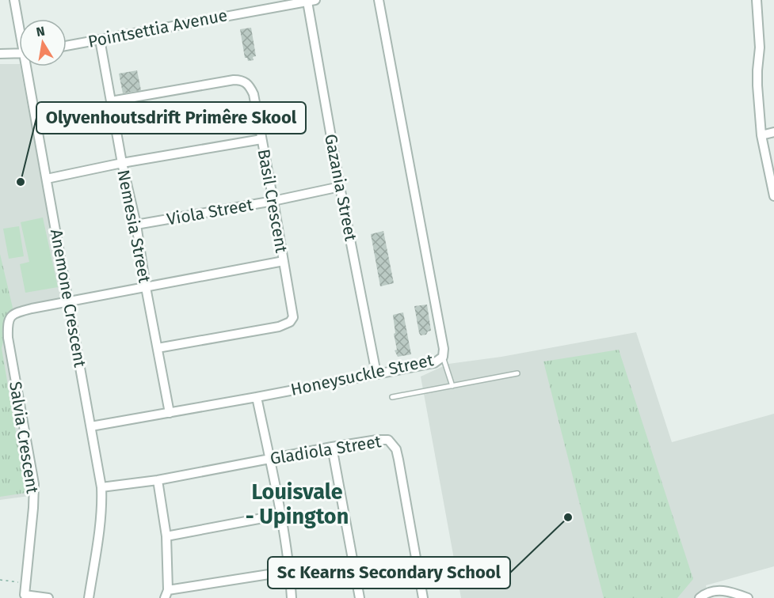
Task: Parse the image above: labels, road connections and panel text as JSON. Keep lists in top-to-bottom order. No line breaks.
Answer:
{"streets":{"street":["Pointsettia Avenue","Gazania Street","Basil Crescent","Viola Street","Nemesia Street","Anemone Crescent","Honeysuckle Street","Salvia Crescent","Gladiola Street"]},"crossings":[["Pointsettia Avenue","Gazania Street"],["Pointsettia Avenue","Nemesia Street"],["Gazania Street","Viola Street"],["Gazania Street","Honeysuckle Street"],["Basil Crescent","Viola Street"],["Basil Crescent","Nemesia Street"],["Viola Street","Nemesia Street"],["Nemesia Street","Honeysuckle Street"],["Anemone Crescent","Honeysuckle Street"],["Anemone Crescent","Salvia Crescent"],["Anemone Crescent","Gladiola Street"]],"districts":["Louisvale - Upington"],"places":["Olyvenhoutsdrift Primêre Skool","Sc Kearns Secondary School"],"north":"top"}
